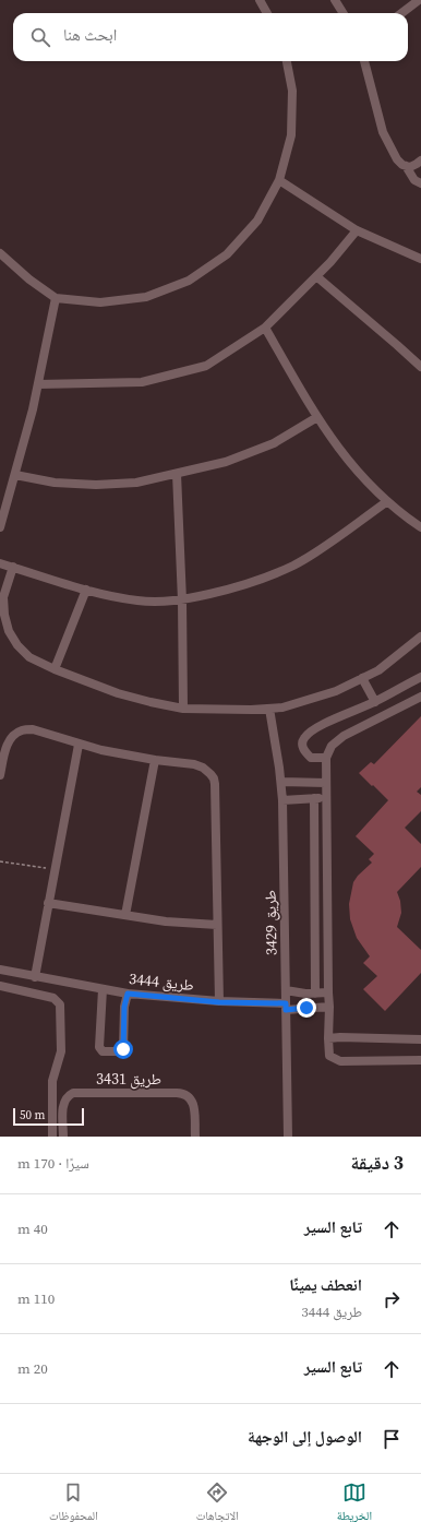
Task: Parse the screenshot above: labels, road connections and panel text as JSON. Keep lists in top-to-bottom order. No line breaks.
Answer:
{"streets":{"street":["طريق 3429","طريق 3444","طريق 3431"]},"crossings":[["طريق 3429","طريق 3444"]],"scale_bar":"50 m","page":{"search":"ابحث هنا","scale":"50 m","heading":["3 دقيقة","سيرًا · 170 m"],"list":[["تابع السير","40 m"],["انعطف يمينًا","طريق 3444","110 m"],["تابع السير","20 m"],"الوصول إلى الوجهة"],"nav":["الخريطة","الاتجاهات","المحفوظات"]}}
